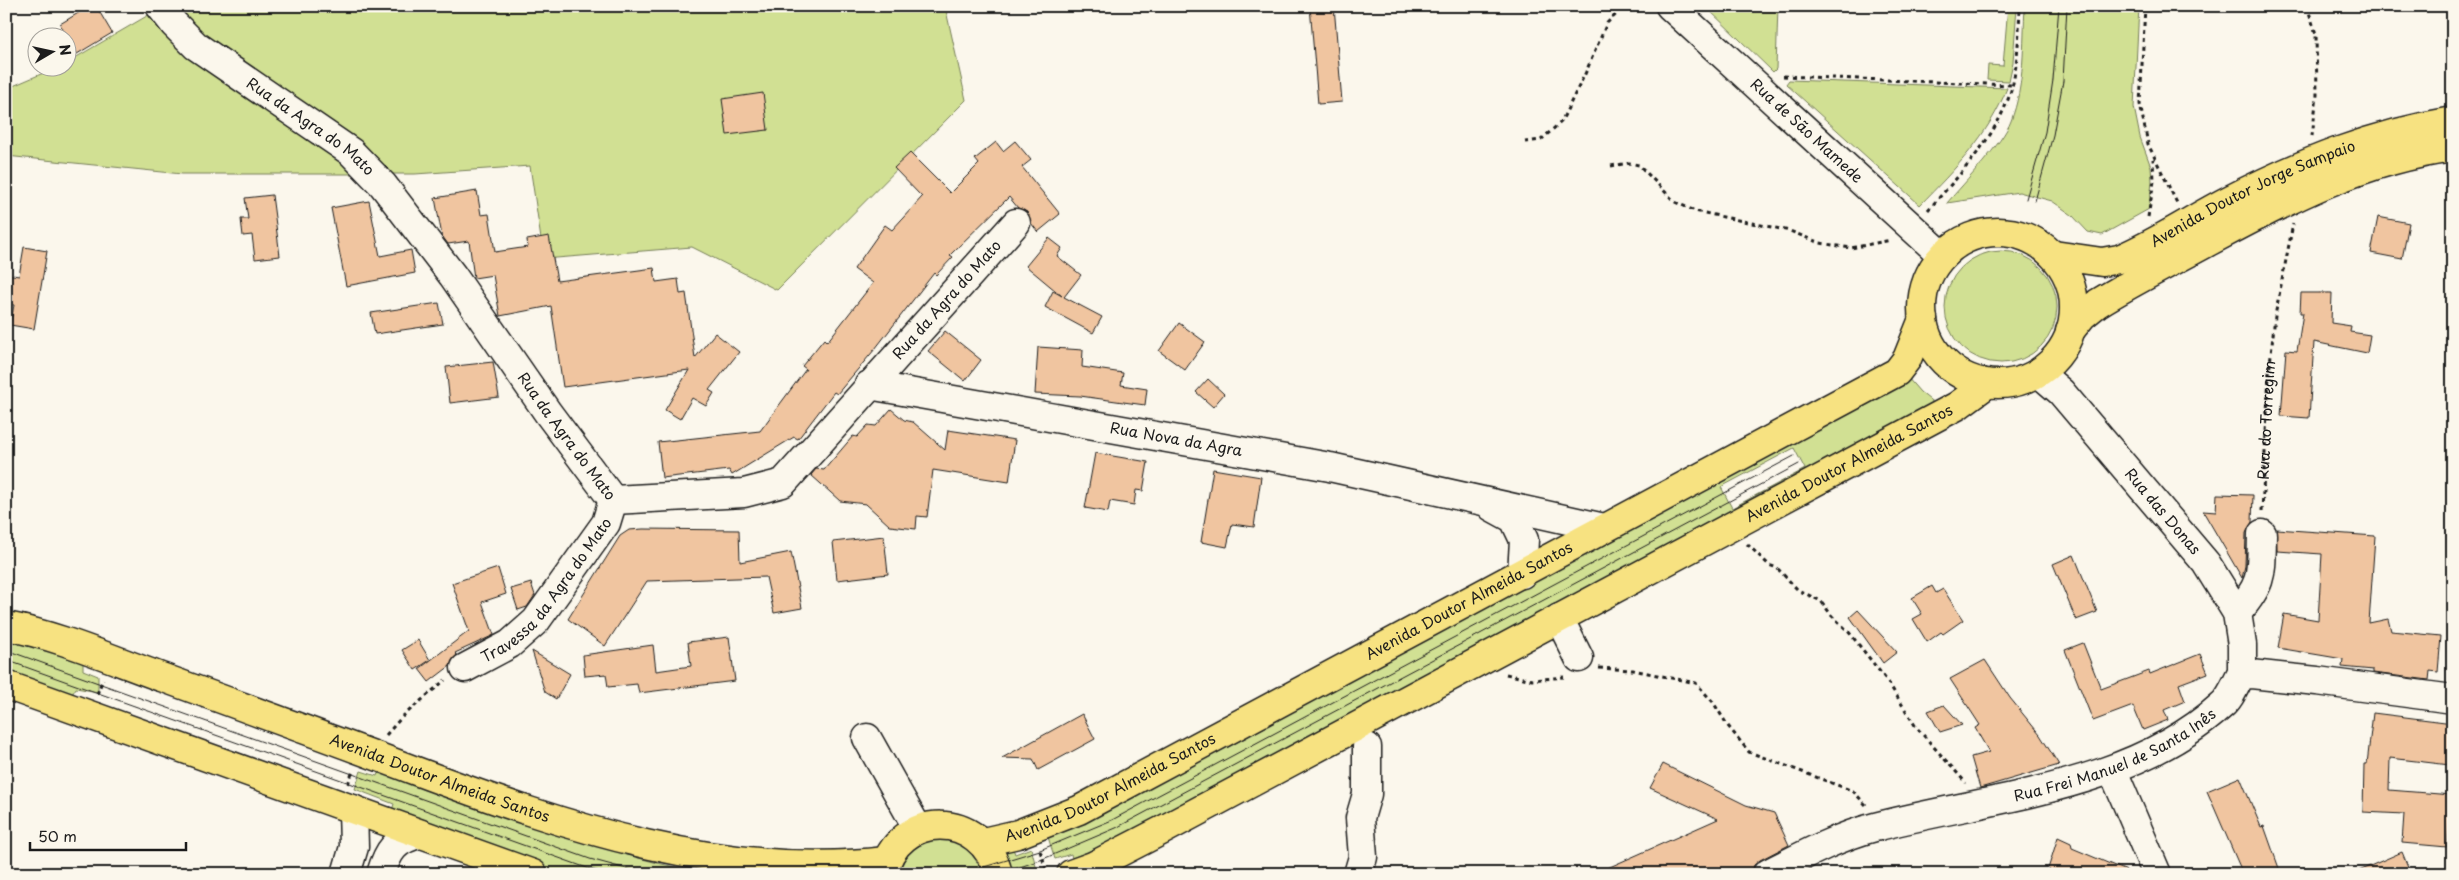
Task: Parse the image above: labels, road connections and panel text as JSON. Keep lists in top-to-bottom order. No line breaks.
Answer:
{"streets":{"main road":["Avenida Doutor Jorge Sampaio","Avenida Doutor Almeida Santos"],"street":["Rua da Agra do Mato","Rua de São Mamede","Rua Nova da Agra","Rua das Donas","Travessa da Agra do Mato","Rua Frei Manuel de Santa Inês"],"path":["Rua do Torregim"]},"crossings":[["Rua da Agra do Mato","Rua Nova da Agra"],["Rua da Agra do Mato","Travessa da Agra do Mato"],["Rua de São Mamede","Avenida Doutor Jorge Sampaio"],["Rua de São Mamede","Avenida Doutor Almeida Santos"],["Rua de São Mamede","Rua das Donas"],["Avenida Doutor Jorge Sampaio","Avenida Doutor Almeida Santos"],["Avenida Doutor Jorge Sampaio","Rua das Donas"],["Rua Nova da Agra","Avenida Doutor Almeida Santos"],["Avenida Doutor Almeida Santos","Rua das Donas"],["Rua das Donas","Rua Frei Manuel de Santa Inês"]],"scale_bar":"50 m","north":"right"}
